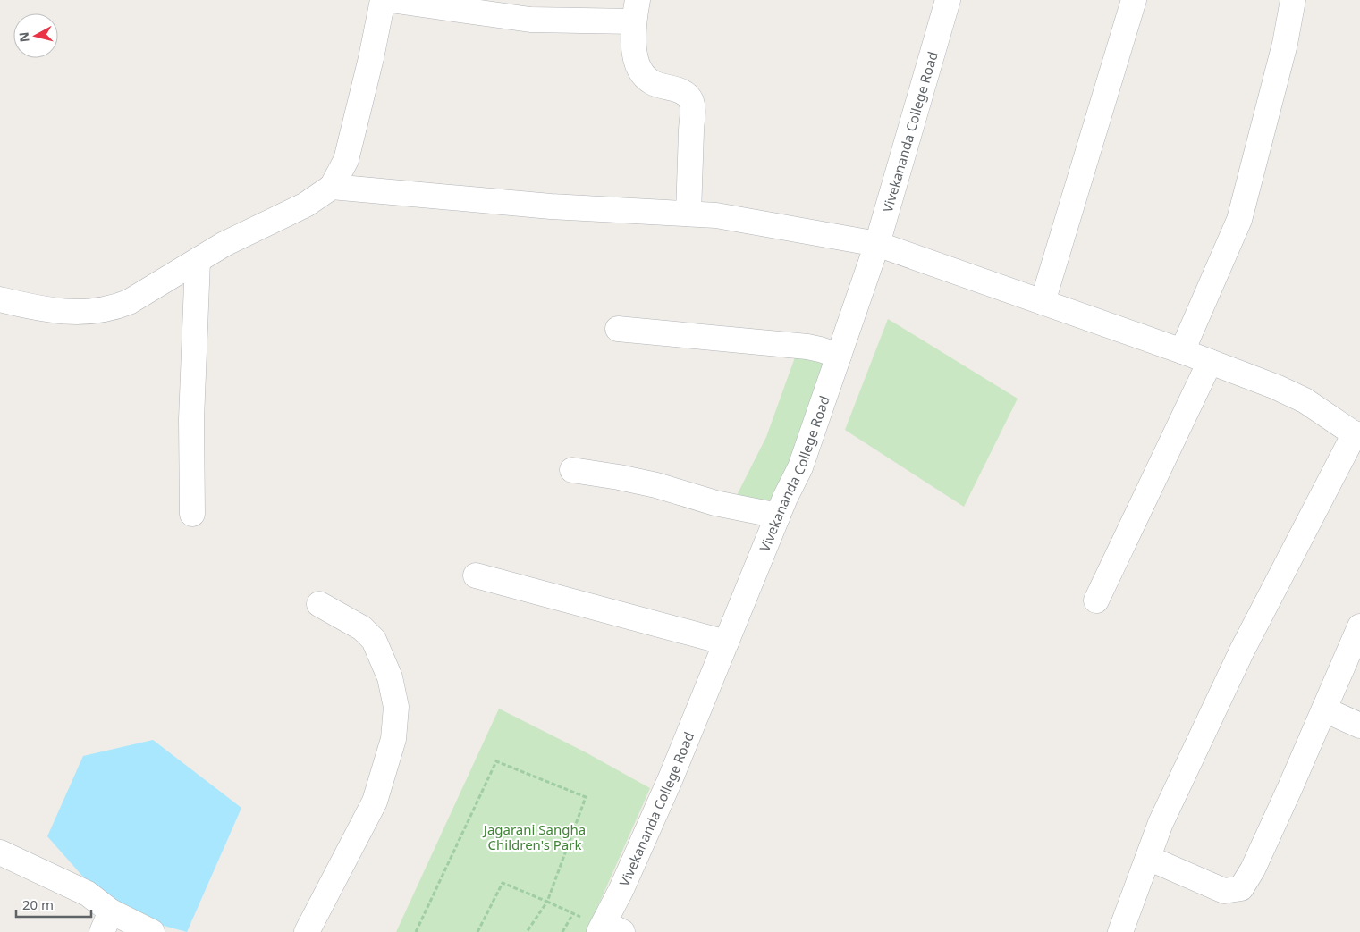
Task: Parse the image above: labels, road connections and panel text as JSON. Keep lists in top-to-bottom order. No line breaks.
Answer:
{"streets":{"street":["Vivekananda College Road"]},"parks":["Jagarani Sangha Children's Park"],"scale_bar":"20 m","north":"left"}
